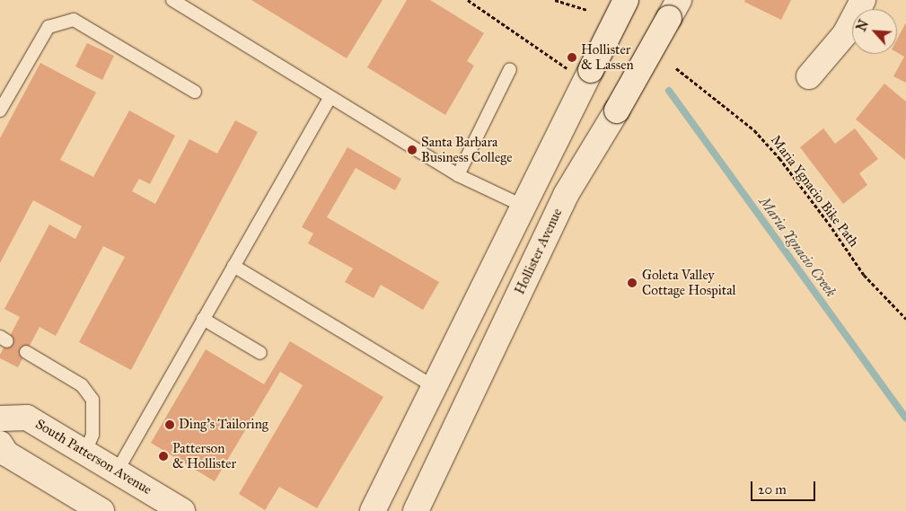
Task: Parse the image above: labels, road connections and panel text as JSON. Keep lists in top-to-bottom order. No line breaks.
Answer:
{"streets":{"main road":["Hollister Avenue","South Patterson Avenue"],"path":["Maria Ygnacio Bike Path"]},"water":["Maria Ygnacio Creek"],"places":["Hollister & Lassen","Santa Barbara Business College","Goleta Valley Cottage Hospital","Ding's Tailoring","Patterson & Hollister"],"scale_bar":"20 m","north":"top left"}
